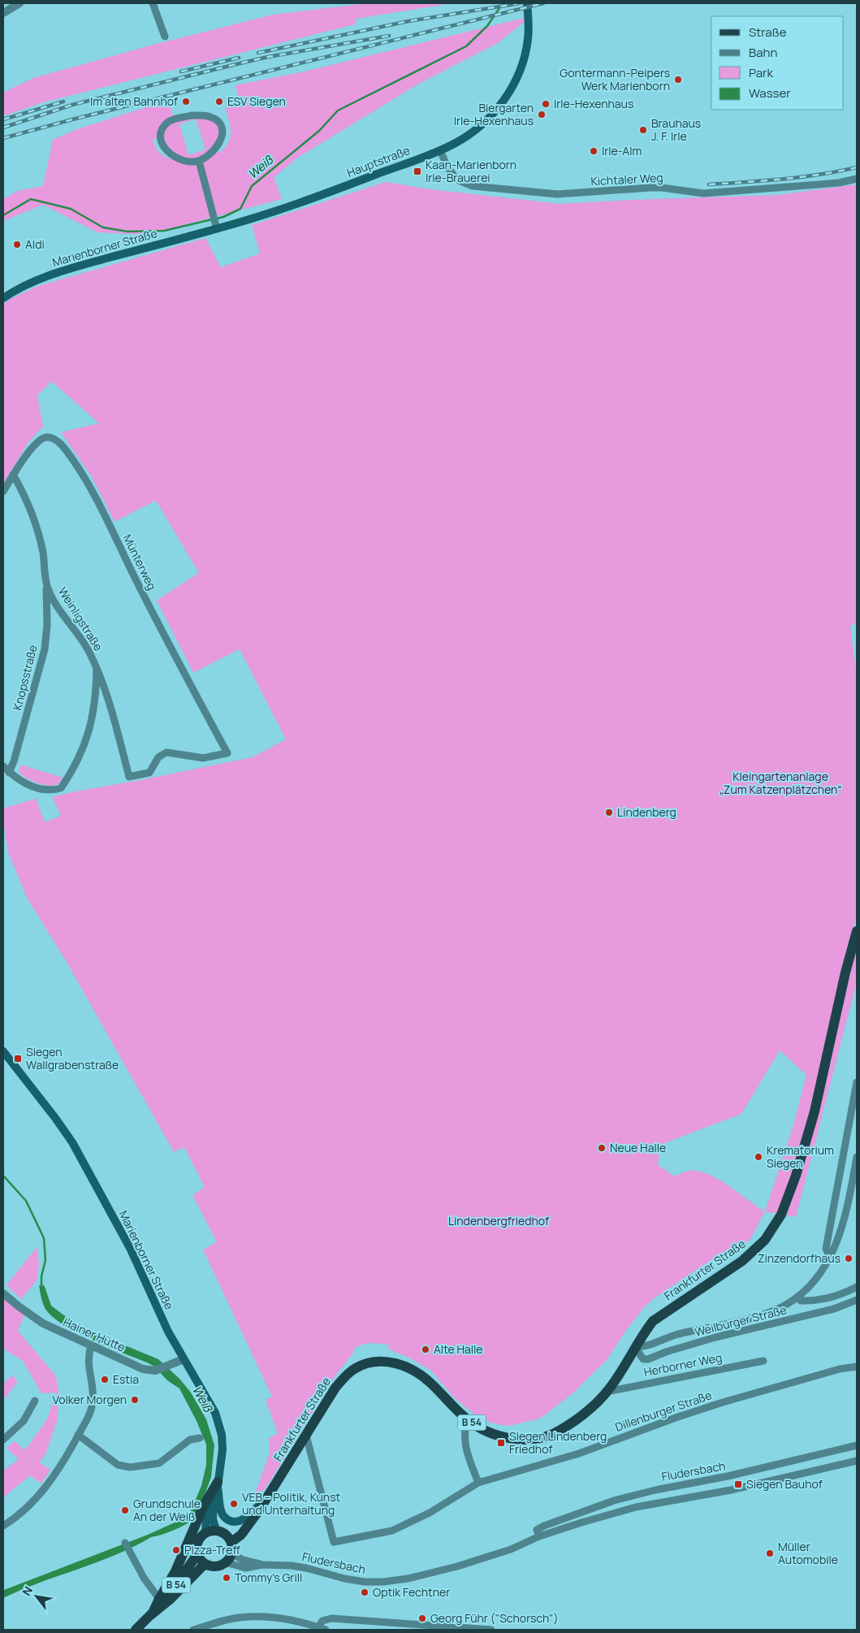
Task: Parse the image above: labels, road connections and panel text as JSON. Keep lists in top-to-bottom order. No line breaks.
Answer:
{"streets":{"main road":["Hauptstraße","Marienborner Straße","Frankfurter Straße","B 54"],"street":["Kichtaler Weg","Münterweg","Weinligstraße","Knopsstraße","Weilburger Straße","Hainer Hütte","Herborner Weg","Dillenburger Straße","Fludersbach"]},"crossings":[["Hauptstraße","Kichtaler Weg"],["Hauptstraße","Marienborner Straße"],["Marienborner Straße","Frankfurter Straße"],["Marienborner Straße","Hainer Hütte"],["Marienborner Straße","B 54"],["Marienborner Straße","Fludersbach"],["Münterweg","Weinligstraße"],["Weinligstraße","Knopsstraße"],["Frankfurter Straße","Weilburger Straße"],["Frankfurter Straße","Herborner Weg"],["Frankfurter Straße","Dillenburger Straße"],["Frankfurter Straße","B 54"],["Frankfurter Straße","Fludersbach"],["B 54","Fludersbach"]],"water":["Weiß"],"parks":["Kleingartenanlage „Zum Katzenplätzchen“","Lindenbergfriedhof"],"places":{"other":["Gontermann-Peipers Werk Marienborn","Im alten Bahnhof","ESV Siegen","Irle-Hexenhaus","Biergarten Irle-Hexenhaus","Brauhaus J. F. Irle","Irle-Alm","Aldi","Lindenberg","Neue Halle","Krematorium Siegen","Zinzendorfhaus","Alte Halle","Estia","Volker Morgen","VEB – Politik, Kunst und Unterhaltung","Grundschule An der Weiß","Pizza-Treff","Müller Automobile","Tommy's Grill","Optik Fechtner","Georg Führ (\"Schorsch\")"],"transit":["Kaan-Marienborn Irle-Brauerei","Siegen Wallgrabenstraße","Siegen Lindenberg Friedhof","Siegen Bauhof"]},"legend":["Straße","Bahn","Park","Wasser"],"north":"top left"}
